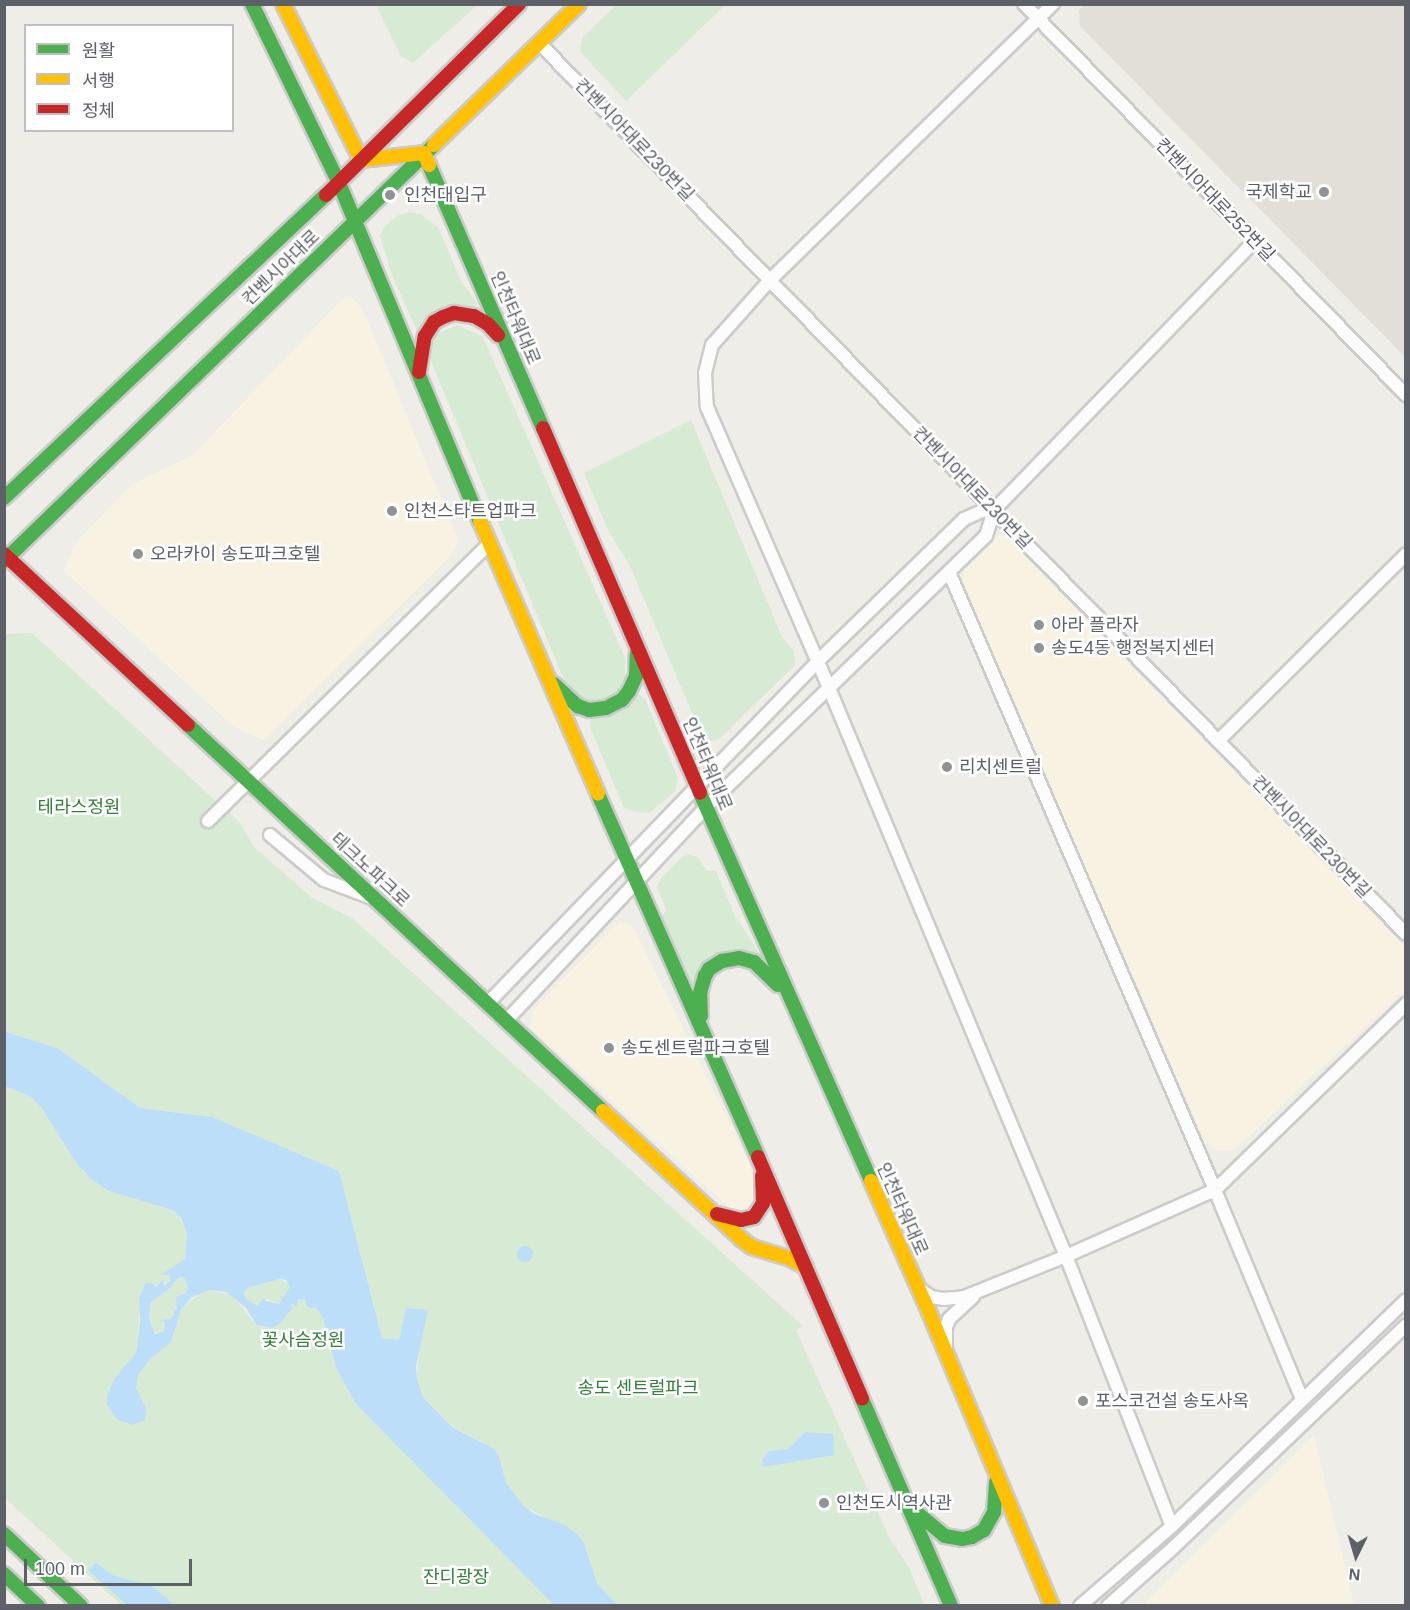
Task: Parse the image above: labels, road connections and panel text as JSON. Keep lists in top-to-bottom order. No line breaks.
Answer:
{"streets":{"main road":["컨벤시아대로","인천타워대로","테크노파크로"],"street":["컨벤시아대로230번길","컨벤시아대로252번길"]},"crossings":[["컨벤시아대로230번길","컨벤시아대로"],["컨벤시아대로","인천타워대로"],["컨벤시아대로","테크노파크로"]],"parks":["테라스정원","꽃사슴정원","송도 센트럴파크","잔디광장"],"places":["국제학교","인천대입구","인천스타트업파크","오라카이 송도파크호텔","아라 플라자","송도4동 행정복지센터","리치센트럴","송도센트럴파크호텔","포스코건설 송도사옥","인천도시역사관"],"legend":["원활","서행","정체"],"scale_bar":"100 m","north":"bottom"}
